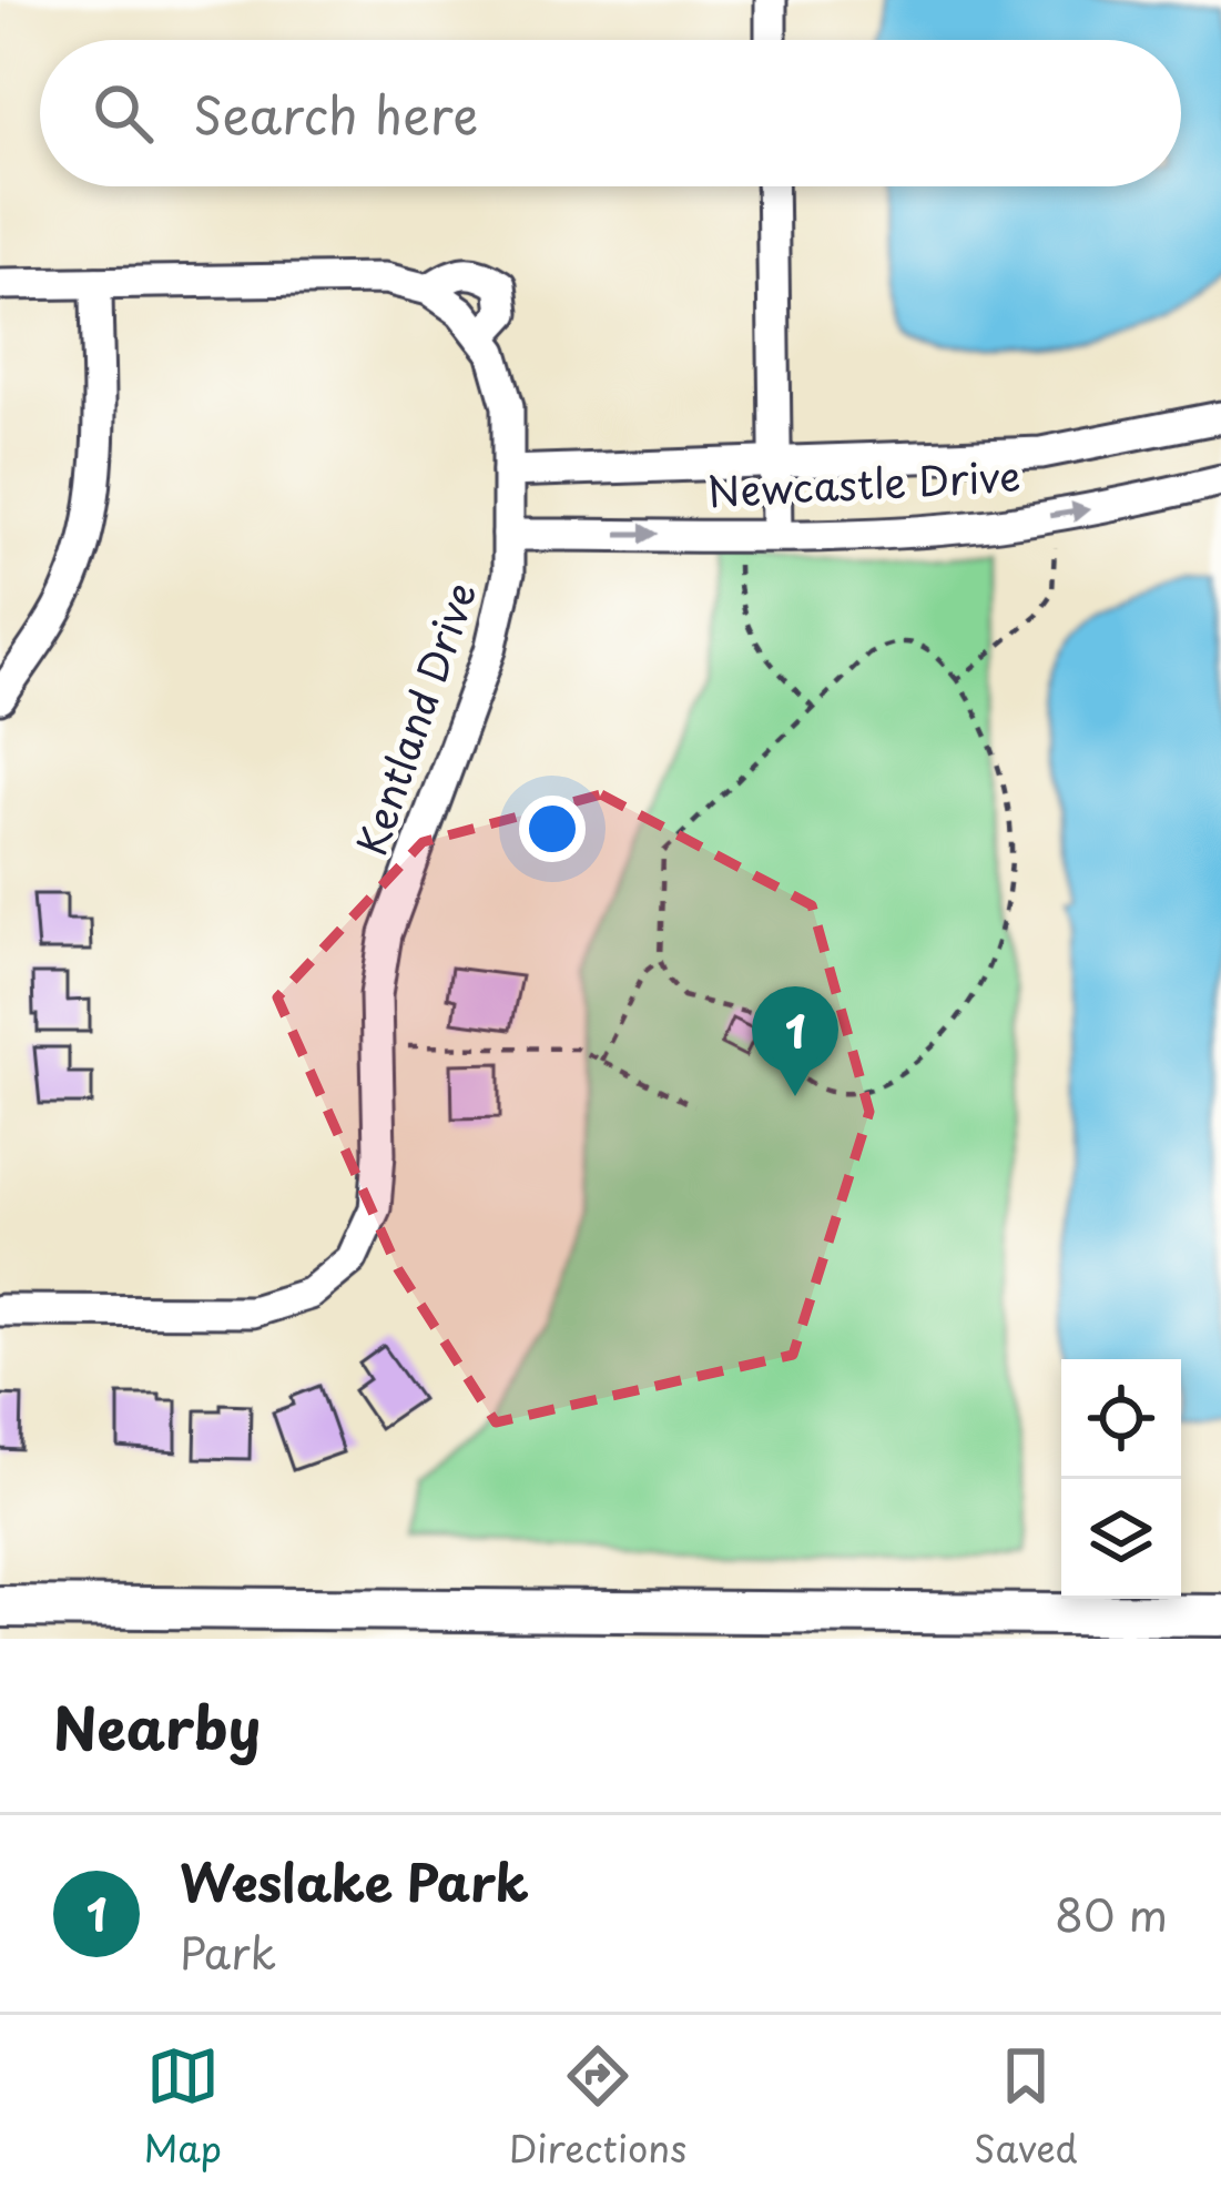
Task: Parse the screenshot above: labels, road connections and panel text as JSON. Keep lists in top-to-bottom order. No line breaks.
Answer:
{"streets":{"street":["Newcastle Drive","Kentland Drive"]},"crossings":[["Newcastle Drive","Kentland Drive"]],"page":{"search":"Search here","pins":"1","heading":"Nearby","list":[{"mark":"1","name":"Weslake Park","note":"Park","value":"80 m"}],"nav":["Map","Directions","Saved"]}}
